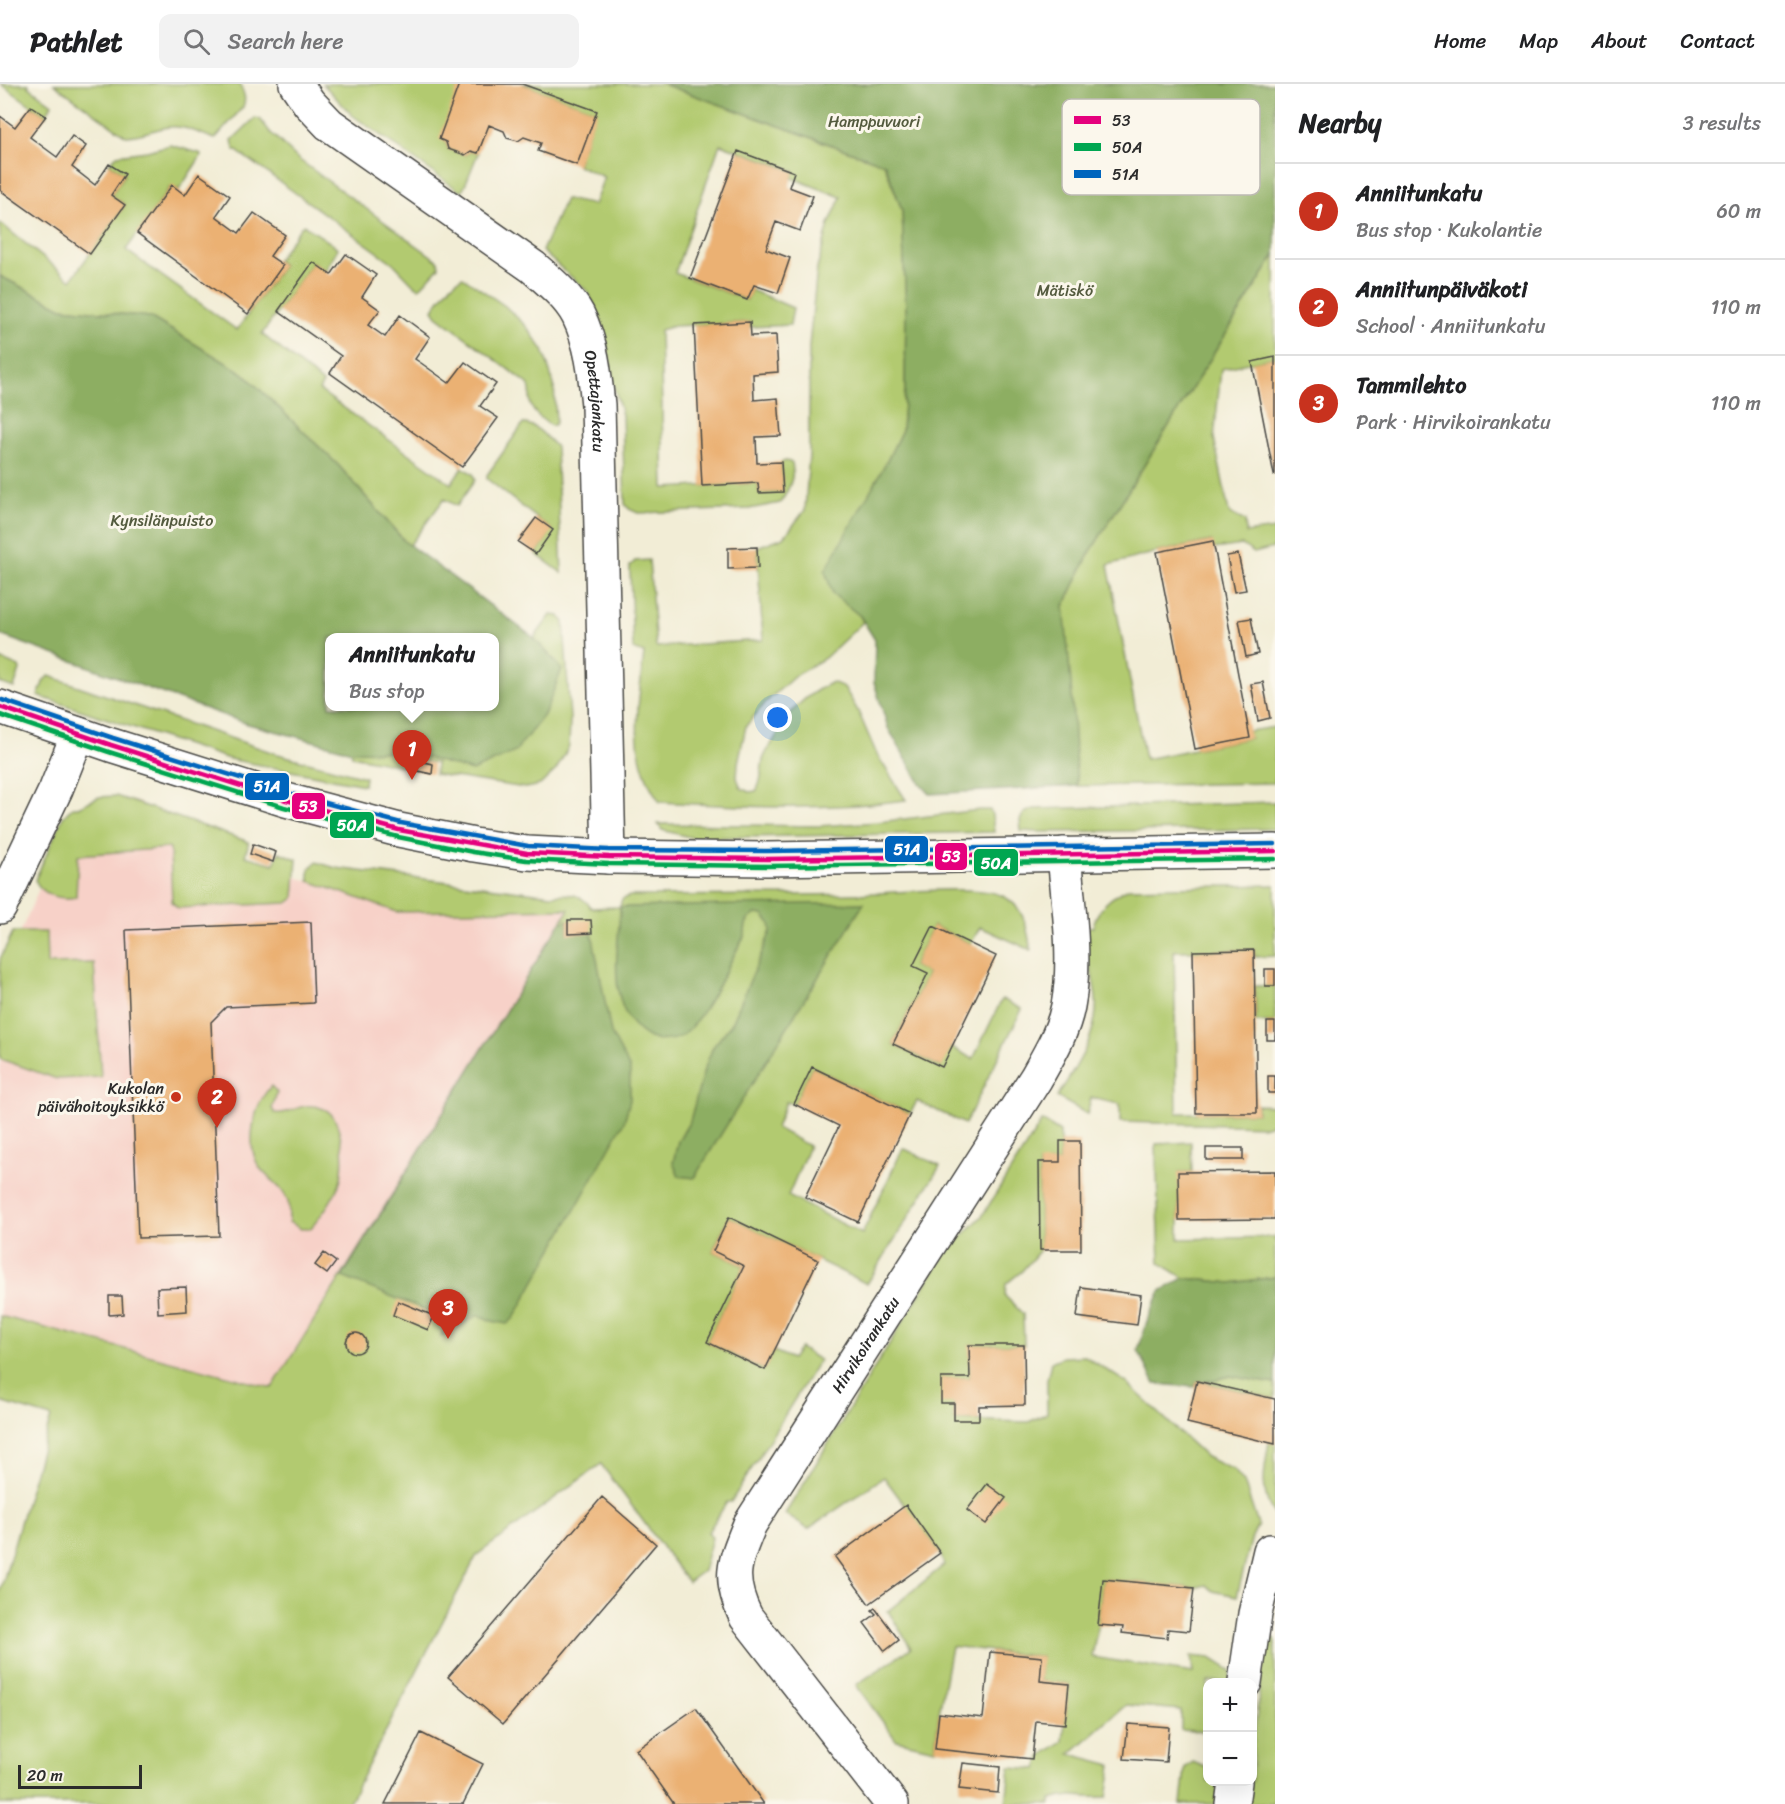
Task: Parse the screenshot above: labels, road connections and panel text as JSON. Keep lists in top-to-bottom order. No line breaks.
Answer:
{"streets":{"street":["Opettajankatu","Hirvikoirankatu"]},"parks":["Hamppuvuori","Mätiskö","Kynsilänpuisto"],"places":["Kukolan päivähoitoyksikkö"],"lines":["transit line 51A","transit line 53","transit line 50A"],"legend":["53","50A","51A"],"scale_bar":"20 m","page":{"header":"Pathlet","search":"Search here","nav":["Home","Map","About","Contact"],"heading":["Nearby","3 results"],"list":[{"mark":"1","name":"Anniitunkatu","note":"Bus stop · Kukolantie","value":"60 m"},{"mark":"2","name":"Anniitunpäiväkoti","note":"School · Anniitunkatu","value":"110 m"},{"mark":"3","name":"Tammilehto","note":"Park · Hirvikoirankatu","value":"110 m"}],"popup":["Anniitunkatu","Bus stop"],"pins":["1","2","3"],"map_buttons":["+","−"],"scale":"20 m"}}
